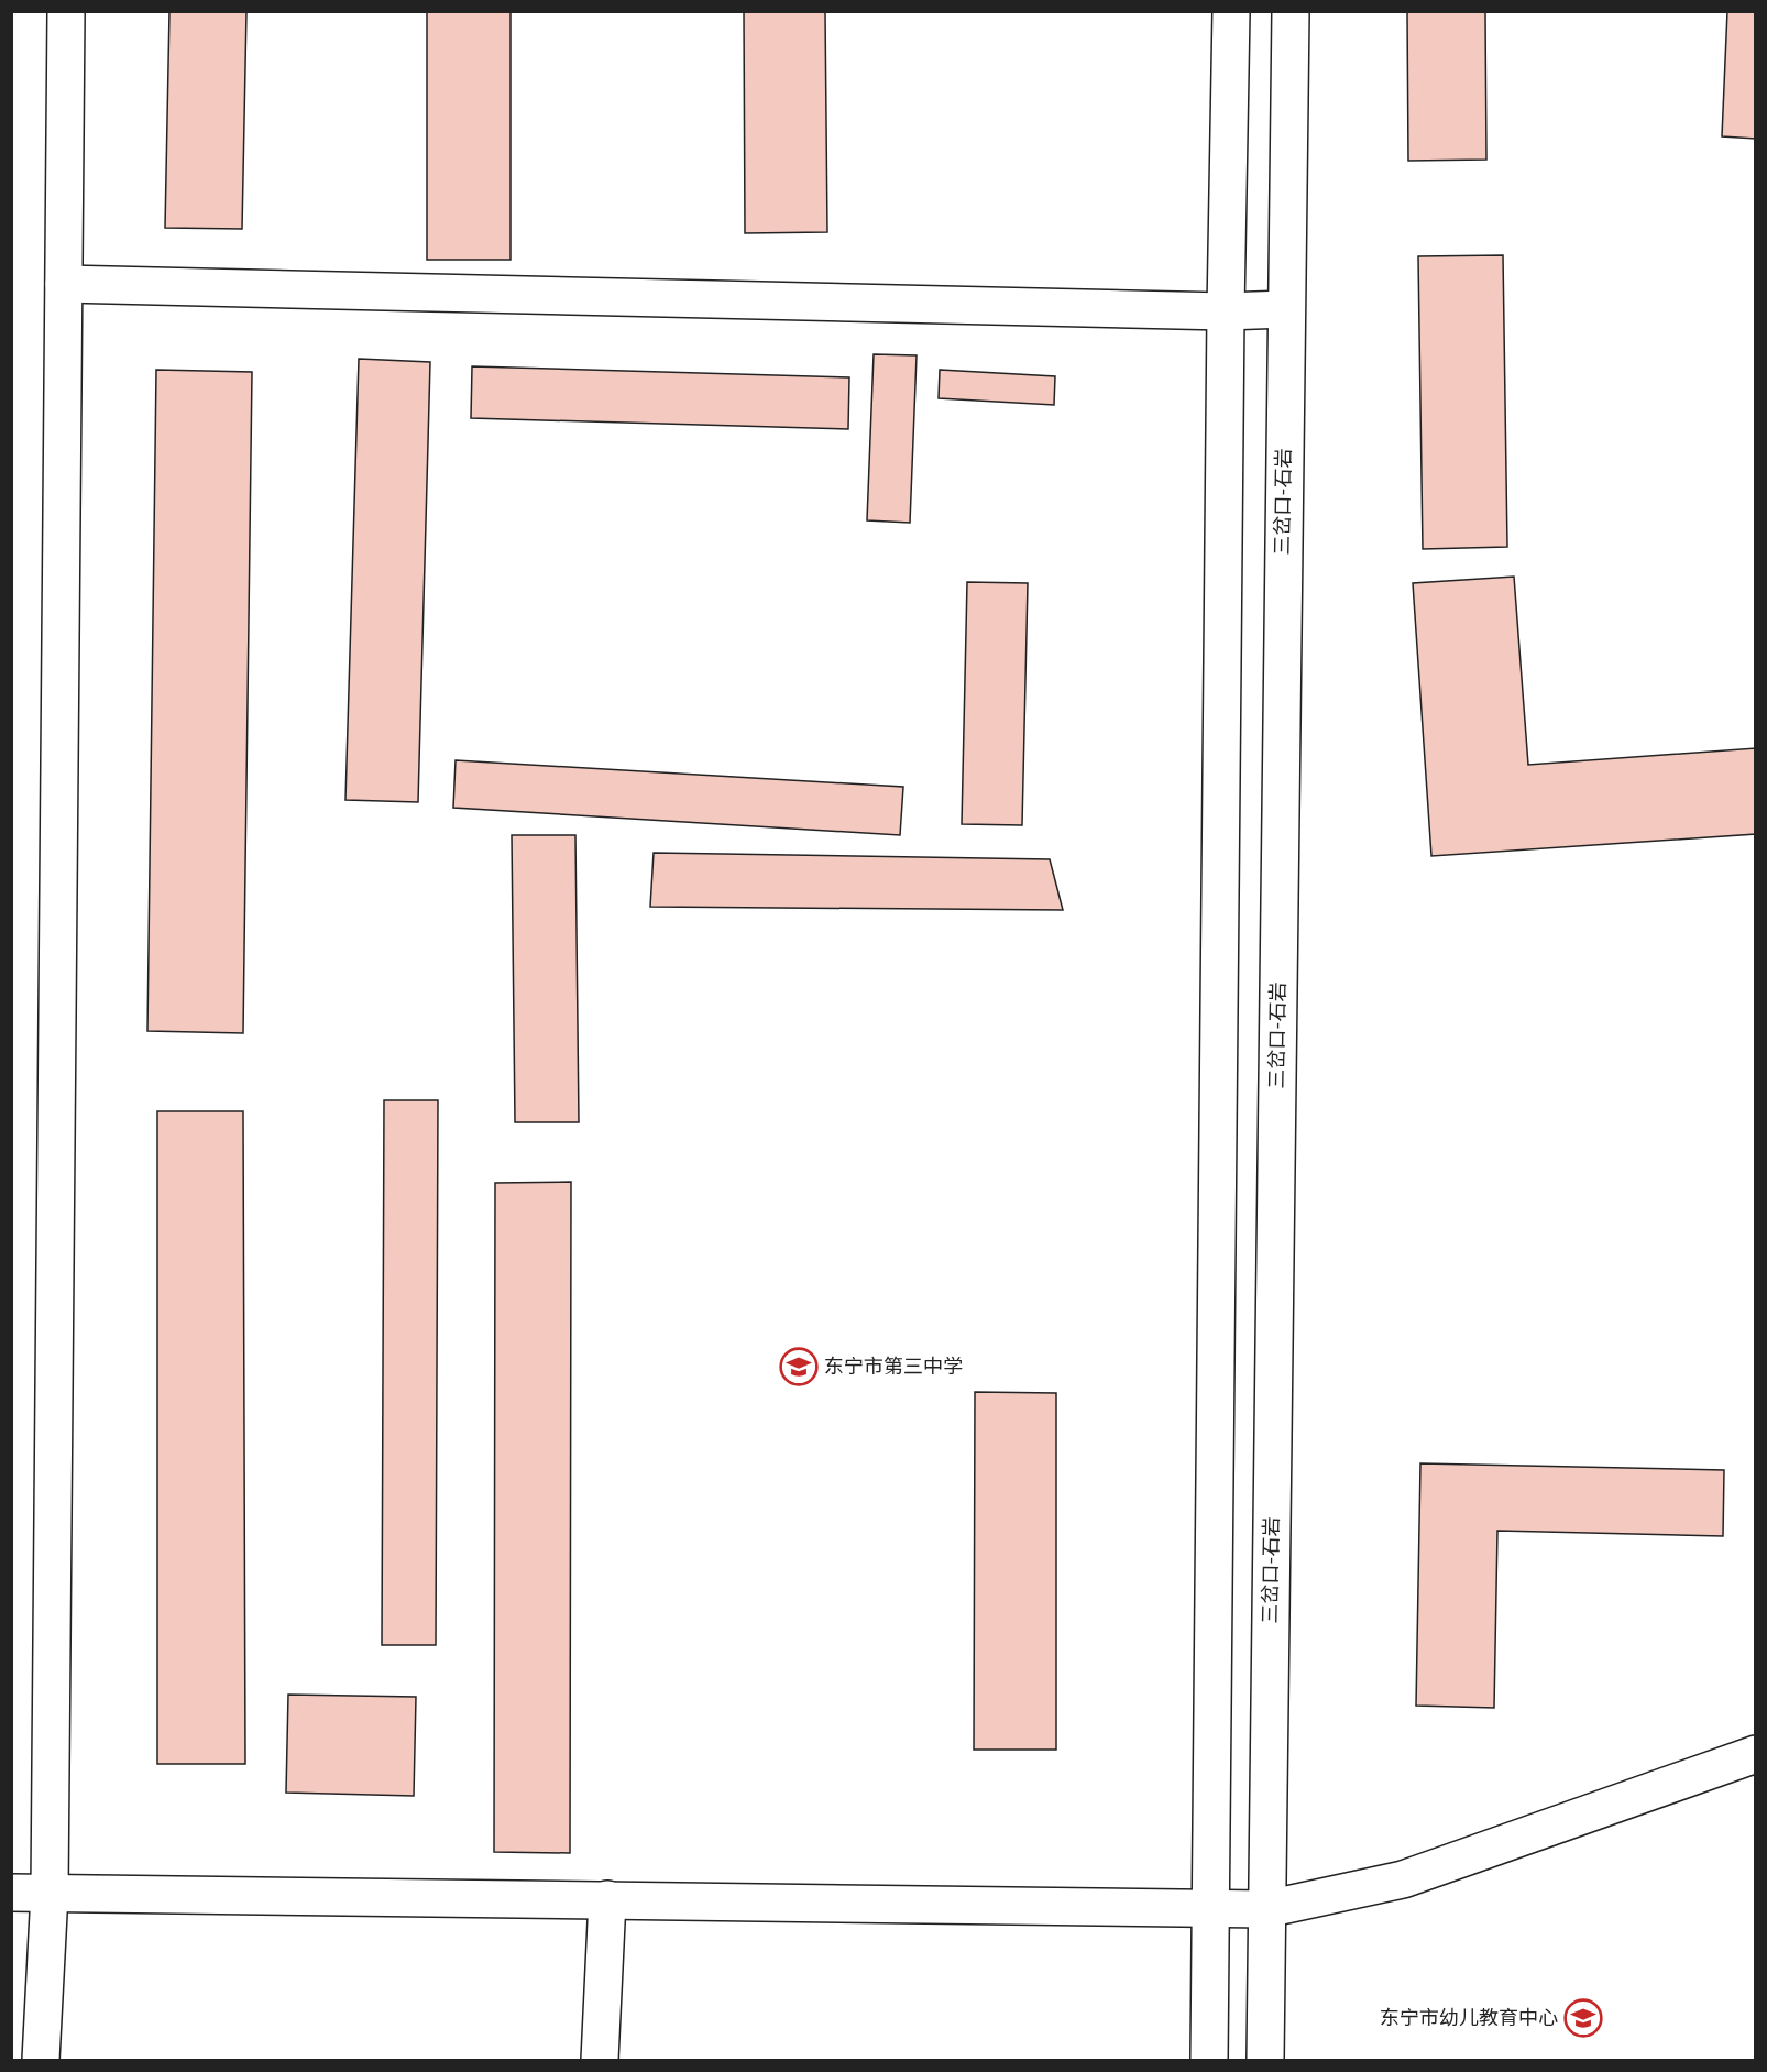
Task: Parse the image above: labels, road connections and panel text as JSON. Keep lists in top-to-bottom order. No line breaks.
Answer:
{"streets":{"main road":["三岔口-石岩"]},"places":{"school or university":["东宁市第三中学","东宁市幼儿教育中心"]}}
